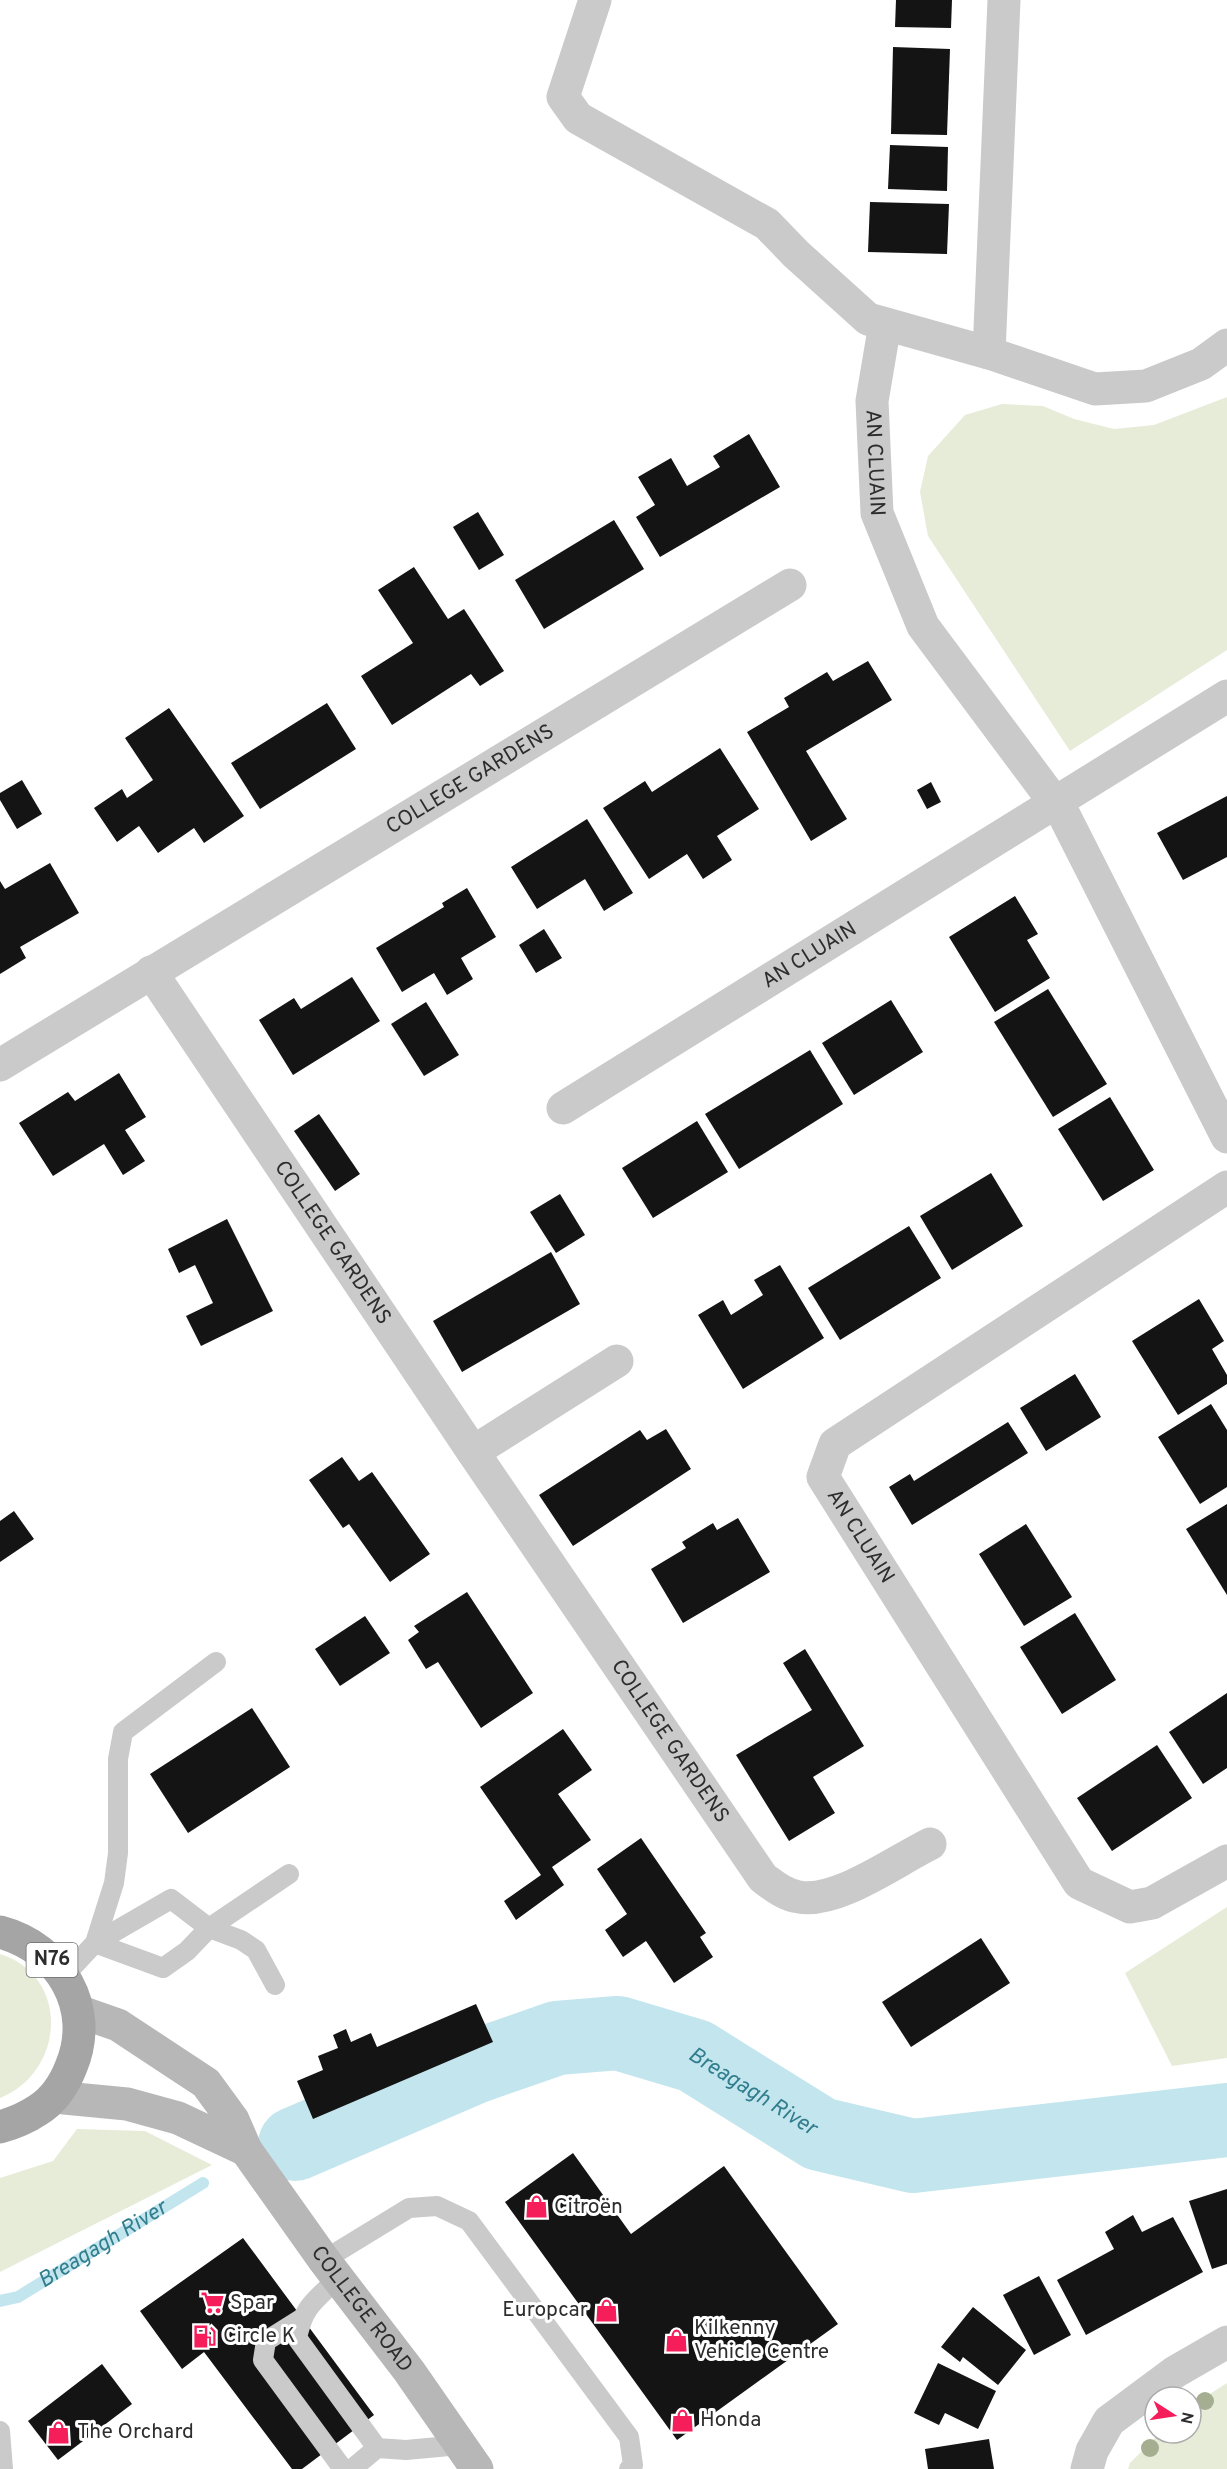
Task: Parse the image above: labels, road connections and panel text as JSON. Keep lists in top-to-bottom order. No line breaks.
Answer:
{"streets":{"main road":["N76","COLLEGE ROAD"],"street":["AN CLUAIN","COLLEGE GARDENS"]},"crossings":[["N76","COLLEGE ROAD"]],"water":["Breagagh River"],"places":{"shop":["Citroën","Europcar","Kilkenny Vehicle Centre","Honda","The Orchard"],"supermarket":["Spar"],"fuel station":["Circle K"]},"north":"right"}
